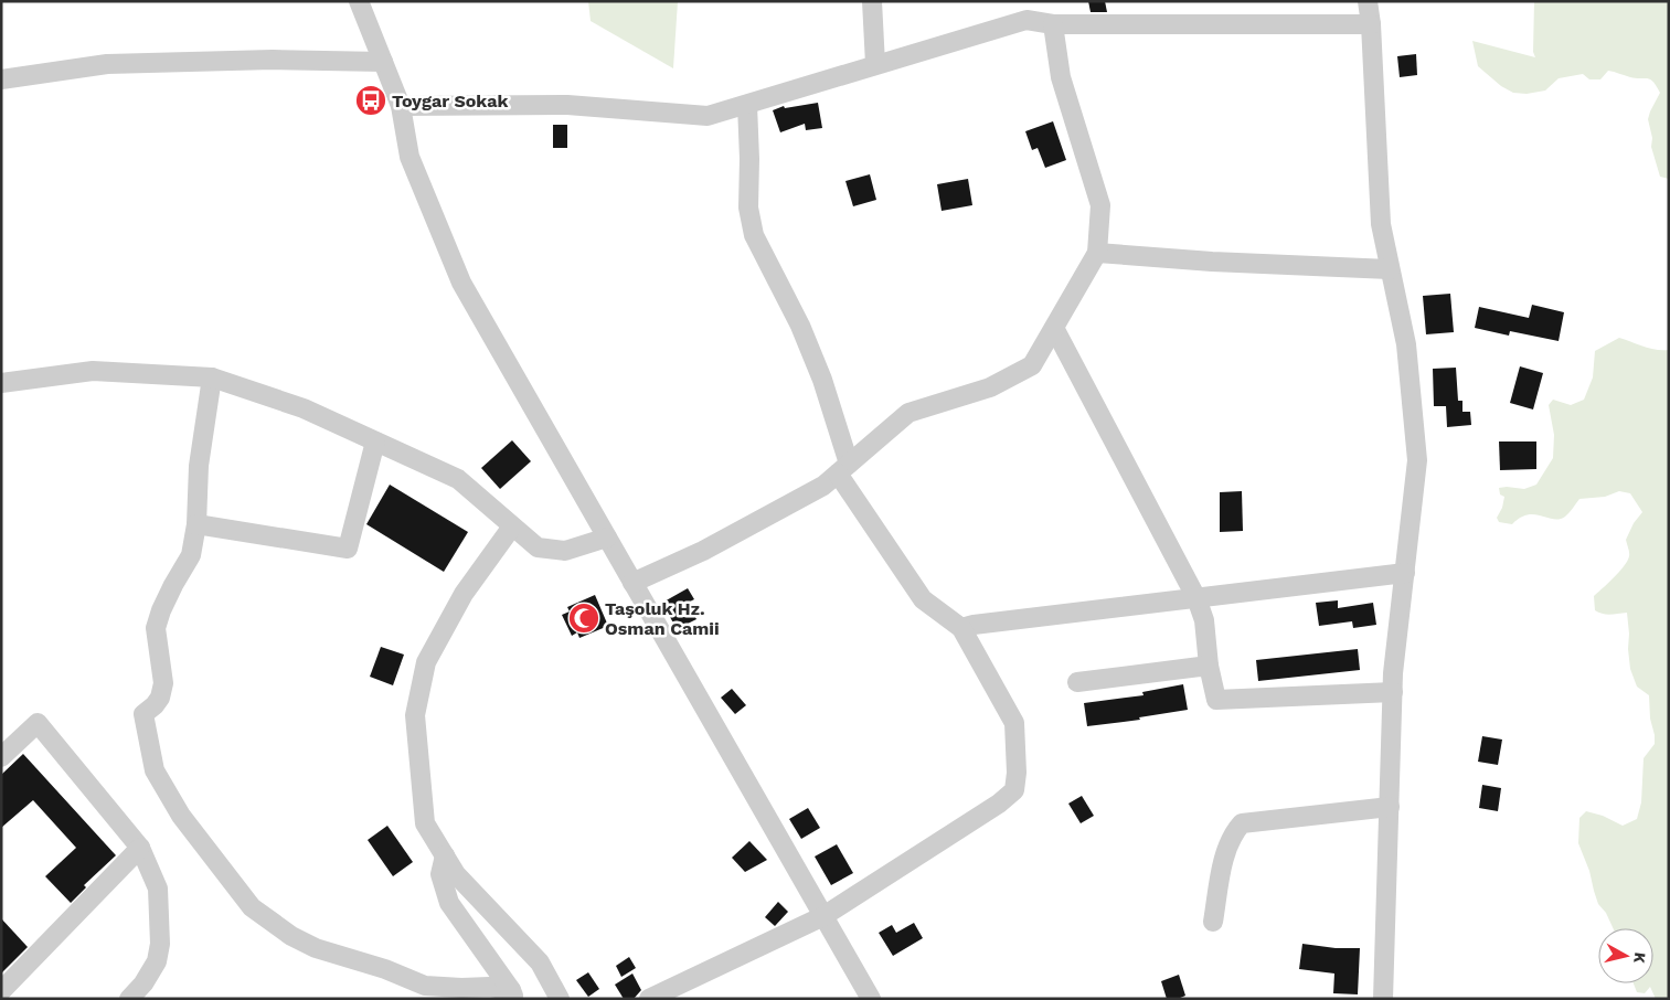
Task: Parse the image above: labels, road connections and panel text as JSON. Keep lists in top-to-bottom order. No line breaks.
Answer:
{"places":{"bus stop":["Toygar Sokak"],"mosque":["Taşoluk Hz. Osman Camii"]},"north":"right"}
